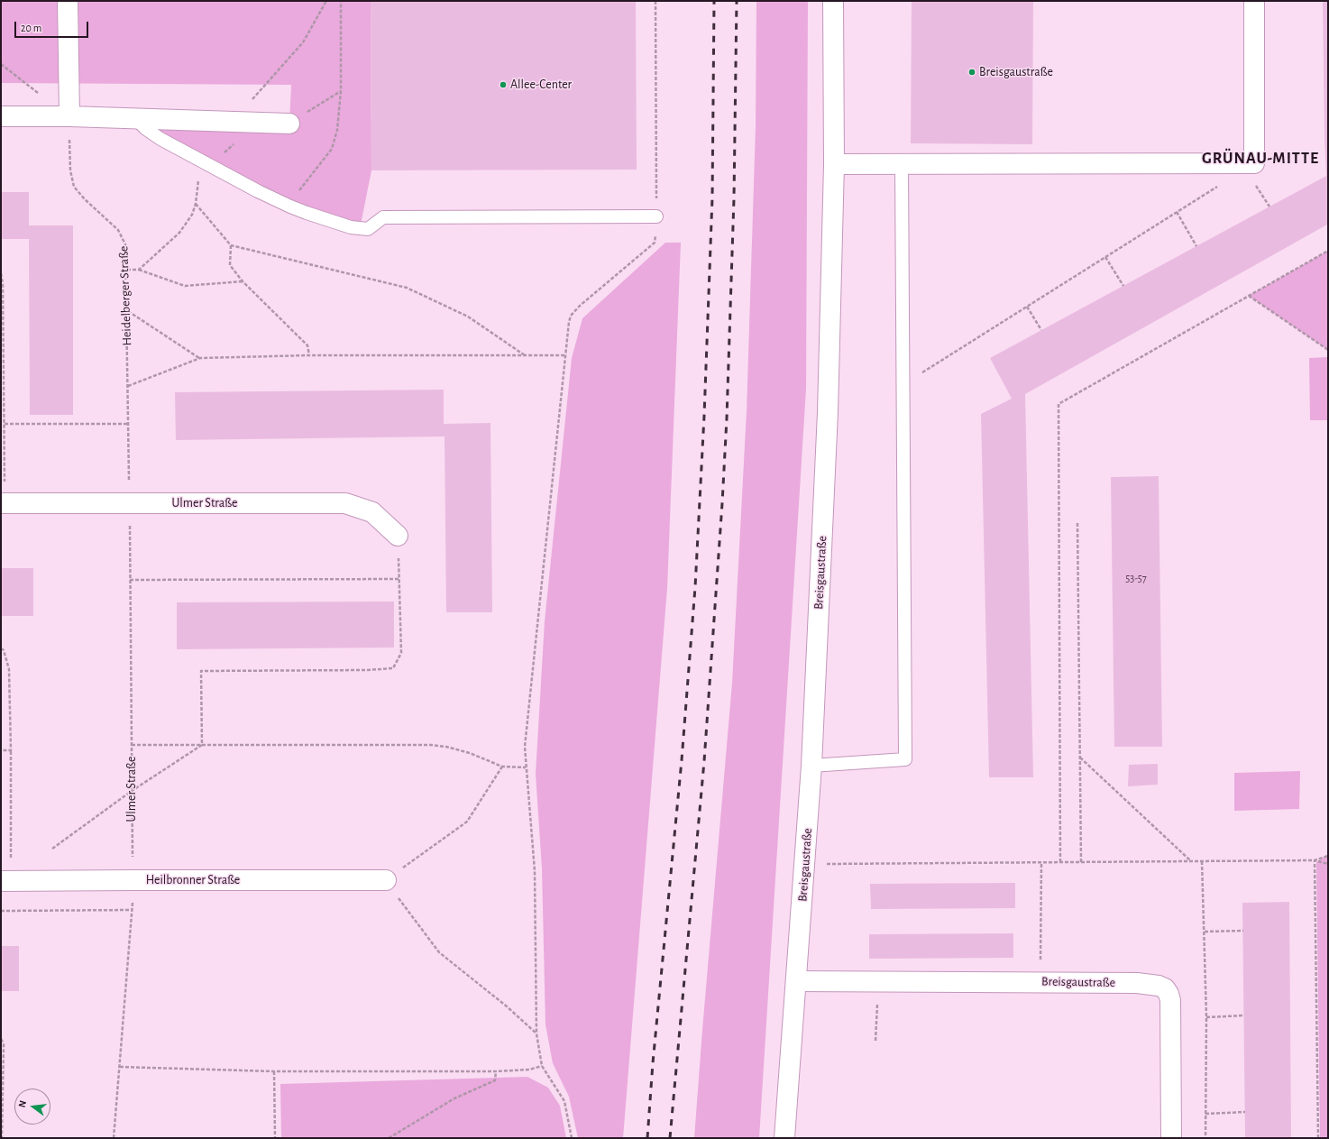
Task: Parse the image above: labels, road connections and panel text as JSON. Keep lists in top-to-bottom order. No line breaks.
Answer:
{"streets":{"street":["Ulmer Straße","Breisgaustraße","Heilbronner Straße"],"path":["Heidelberger Straße"]},"districts":["GRÜNAU-MITTE"],"places":["Breisgaustraße","Allee-Center"],"house_numbers":["53-57"],"scale_bar":"20 m","north":"left"}
